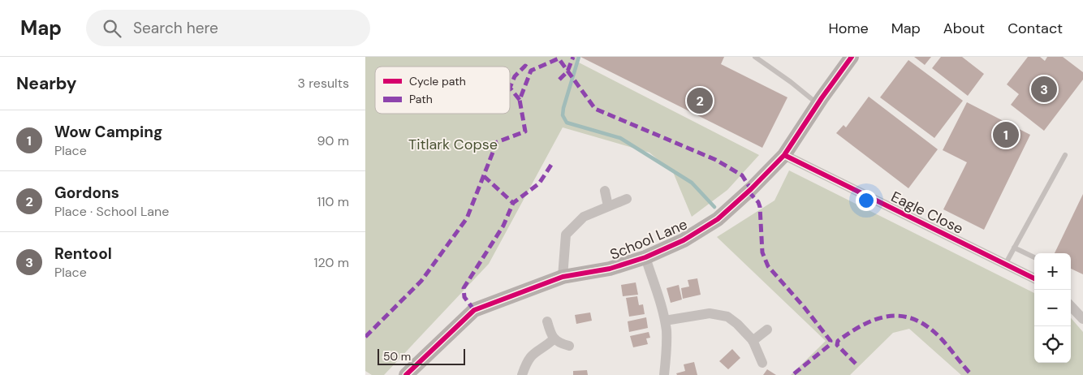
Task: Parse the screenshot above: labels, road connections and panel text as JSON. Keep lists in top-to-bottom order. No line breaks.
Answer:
{"streets":{"street":["Eagle Close","School Lane"]},"crossings":[["Eagle Close","School Lane"]],"parks":["Titlark Copse"],"legend":["Cycle path","Path"],"scale_bar":"50 m","page":{"header":"Map","search":"Search here","nav":["Home","Map","About","Contact"],"heading":["Nearby","3 results"],"pins":["3","2","1"],"list":[{"mark":"1","name":"Wow Camping","note":"Place","value":"90 m"},{"mark":"2","name":"Gordons","note":"Place · School Lane","value":"110 m"},{"mark":"3","name":"Rentool","note":"Place","value":"120 m"}],"map_buttons":["+","−"],"scale":"50 m"}}
